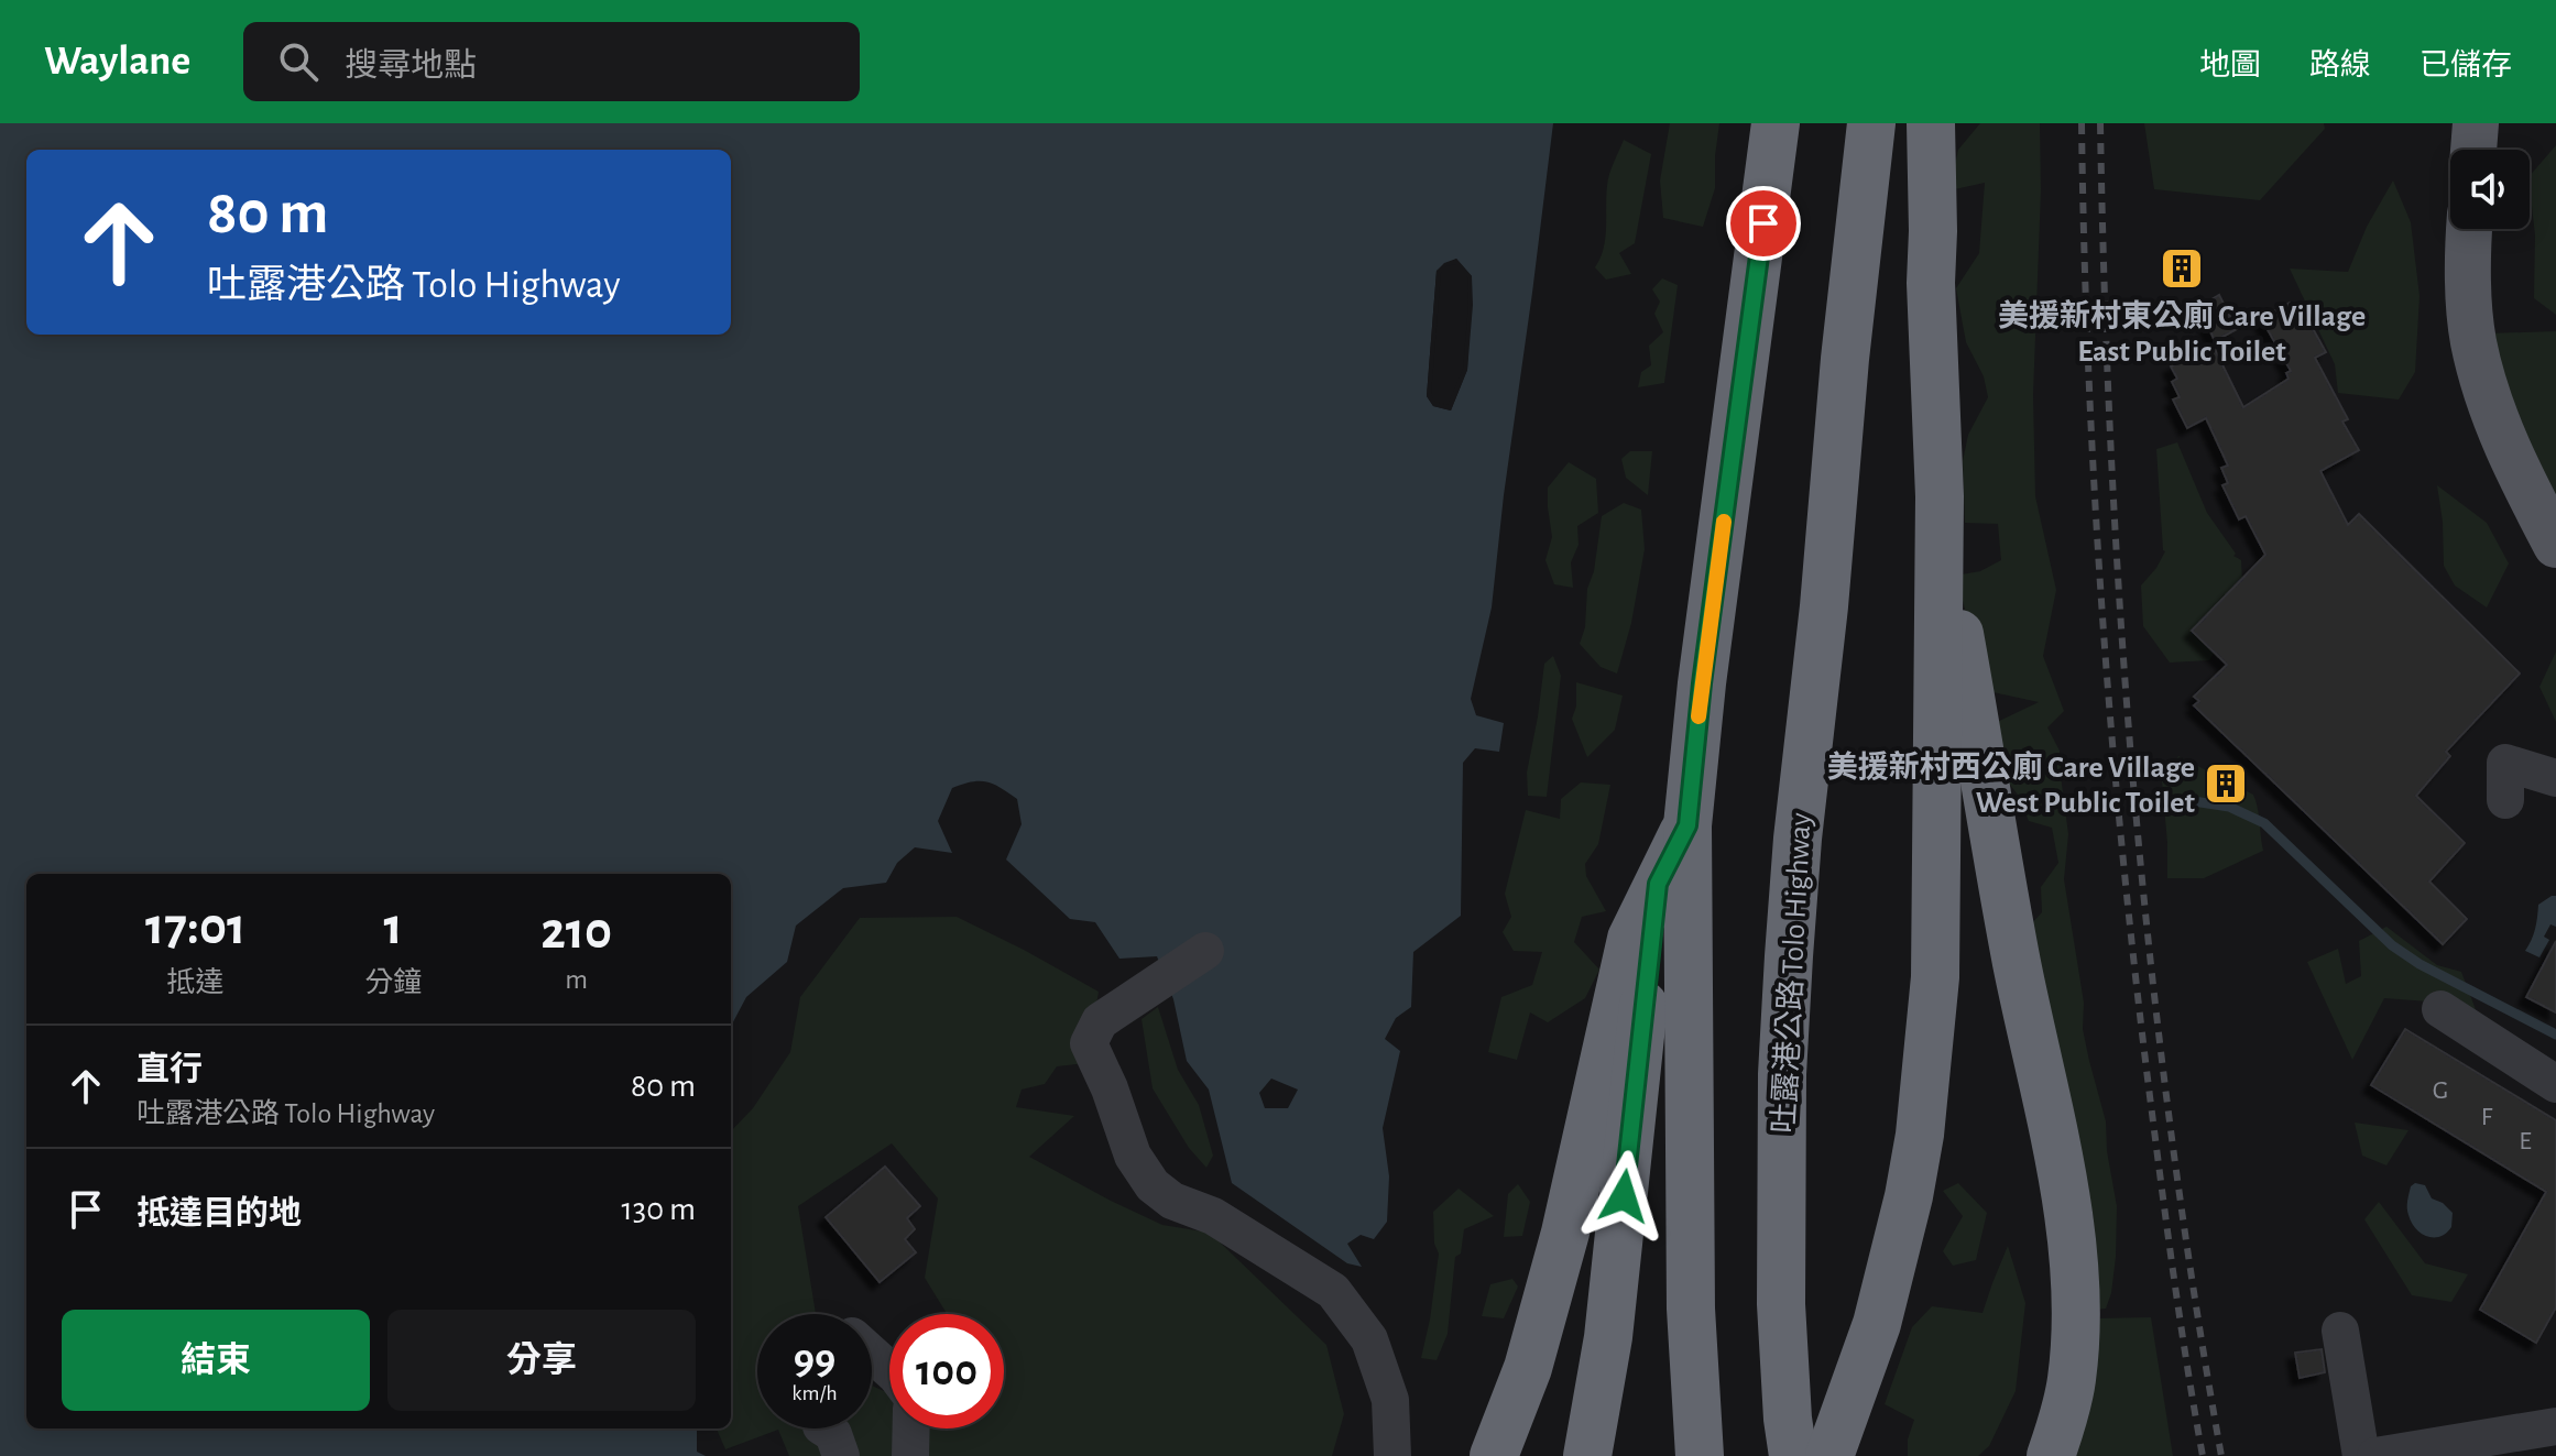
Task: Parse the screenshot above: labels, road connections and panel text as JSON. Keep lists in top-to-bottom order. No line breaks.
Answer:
{"streets":{"highway":["吐露港公路 Tolo Highway"]},"places":{"building":["美援新村東公廁 Care Village East Public Toilet","美援新村西公廁 Care Village West Public Toilet"]},"house_numbers":["G","F","E"],"page":{"header":"Waylane","search":"搜尋地點","nav":["地圖","路線","已儲存"],"turn":["80 m","吐露港公路 Tolo Highway"],"eta":["17:01","抵達","1","分鐘","210","m"],"list":[{"name":"直行","note":"吐露港公路 Tolo Highway","value":"80 m"},{"name":"抵達目的地","value":"130 m"}],"buttons":["結束","分享"],"speed":"99 km/h","limit":"100"}}
